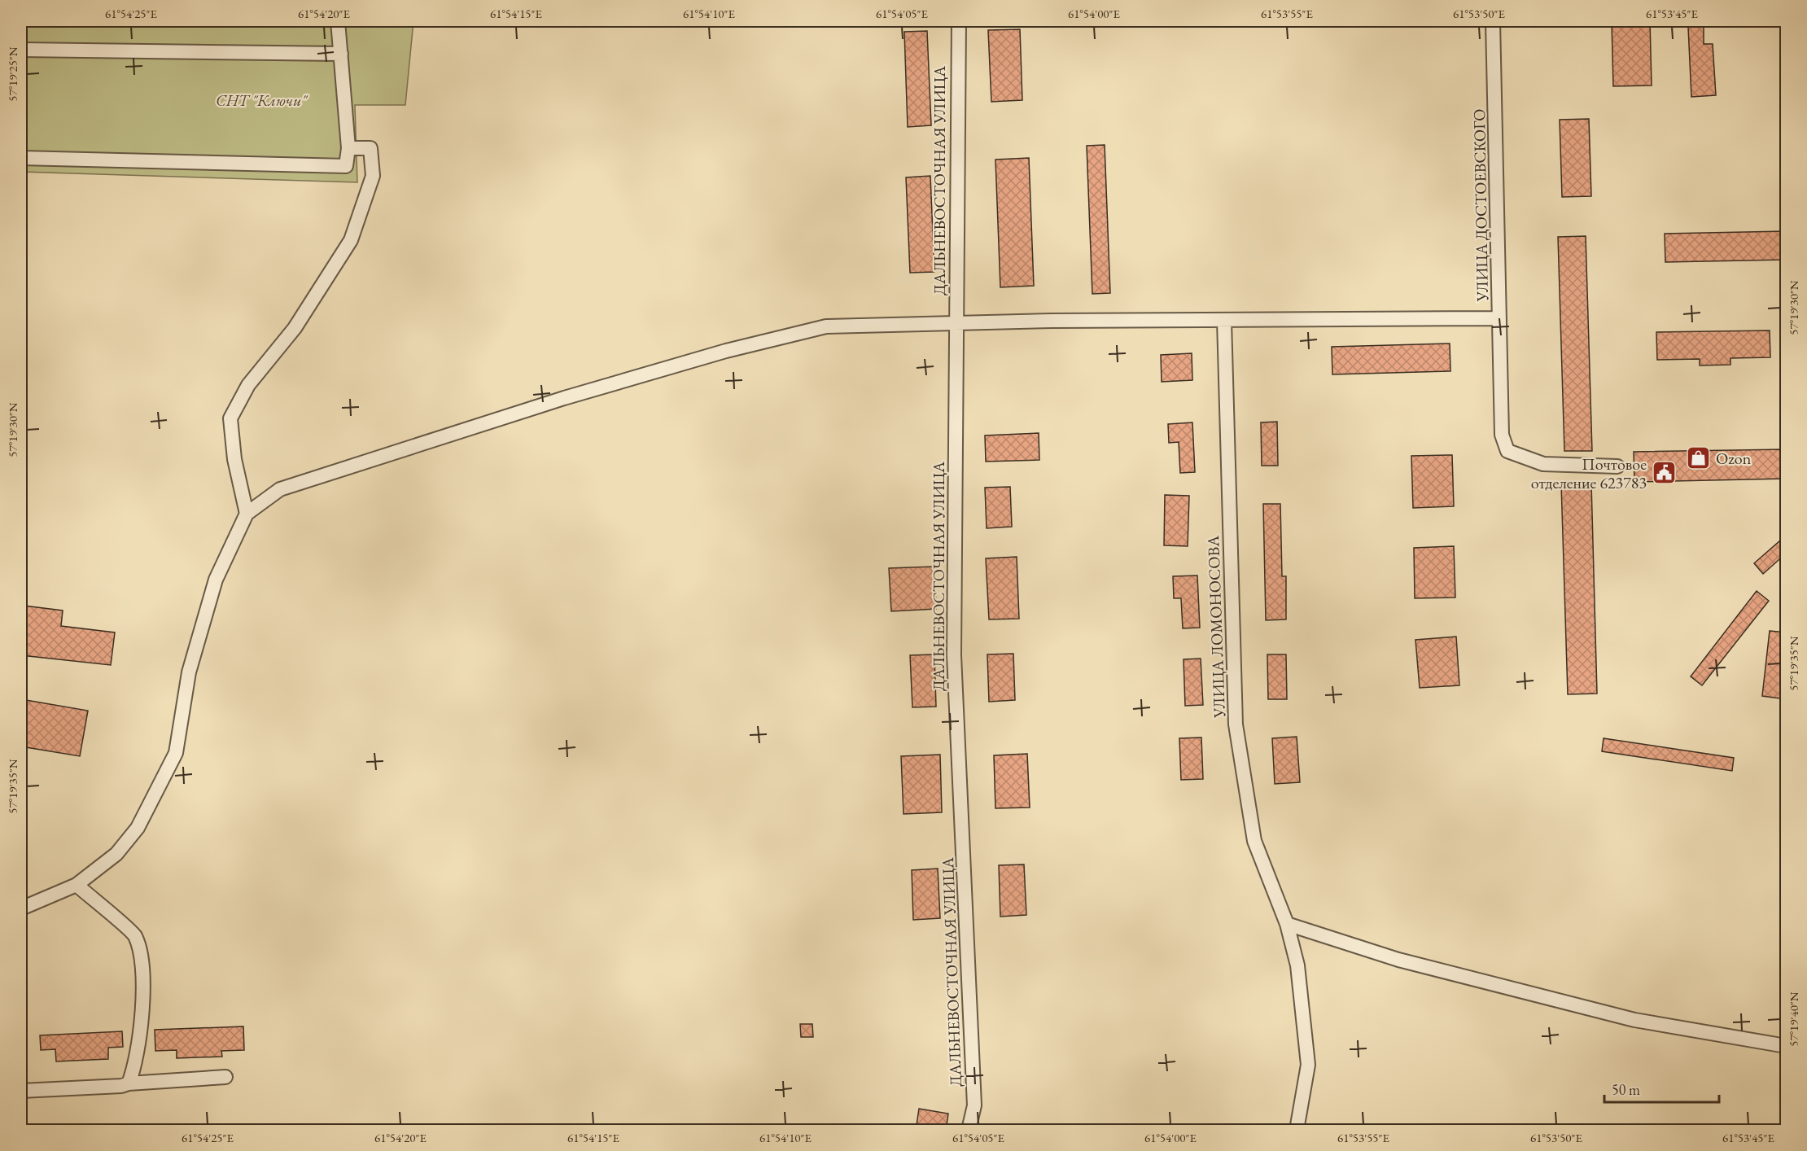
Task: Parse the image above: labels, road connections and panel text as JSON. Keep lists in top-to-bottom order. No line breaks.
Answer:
{"streets":{"street":["ДАЛЬНЕВОСТОЧНАЯ УЛИЦА","УЛИЦА ДОСТОЕВСКОГО","УЛИЦА ЛОМОНОСОВА"]},"parks":["СНТ \"Ключи\""],"places":{"shop":["Ozon"],"public building":["Почтовое отделение 623783"]},"scale_bar":"50 m","coordinates":["61°54'25\"E","61°54'20\"E","61°54'15\"E","61°54'10\"E","61°54'05\"E","61°54'00\"E","61°53'55\"E","61°53'50\"E","61°53'45\"E","57°19'25\"N","57°19'30\"N","57°19'35\"N","57°19'40\"N"]}
